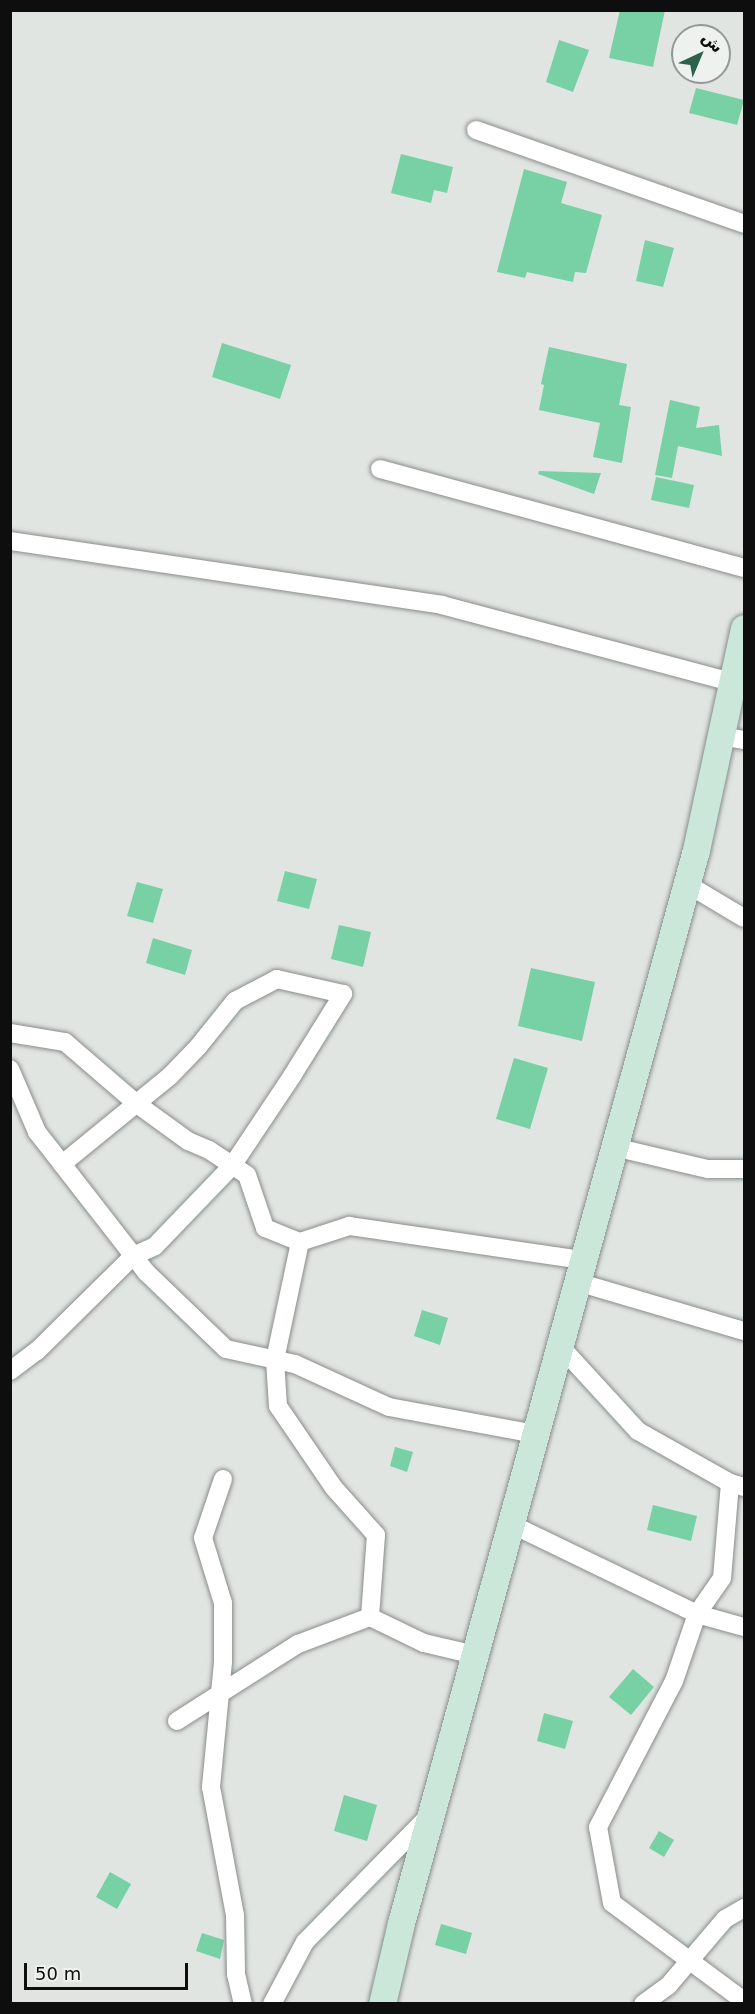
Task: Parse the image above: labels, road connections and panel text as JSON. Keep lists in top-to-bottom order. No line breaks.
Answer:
{"scale_bar":"50 m","north":"top right"}
